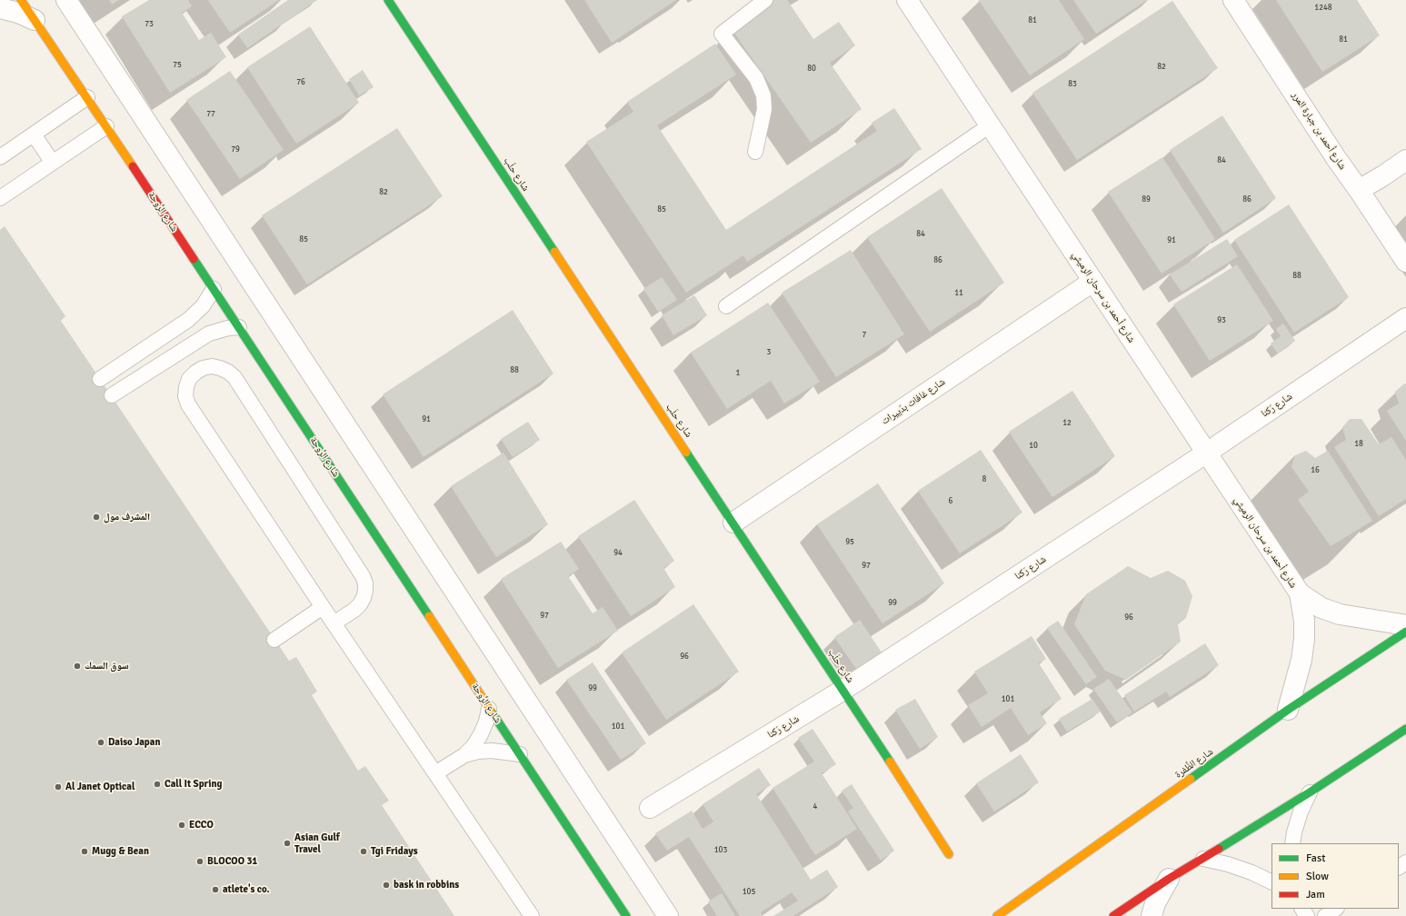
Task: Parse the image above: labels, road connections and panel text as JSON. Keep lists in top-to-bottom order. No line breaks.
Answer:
{"streets":{"street":["شارع أحمد بن جبارة المرر","شارع حلَب","شارع الرَّوحة","شارع أحمد بن سرحان الرميثي","شارع غافات بدَييرات","شارع رَكنا","شارع الظَّفرة"]},"crossings":[["شارع حلَب","شارع غافات بدَييرات"],["شارع حلَب","شارع رَكنا"],["شارع أحمد بن سرحان الرميثي","شارع غافات بدَييرات"],["شارع أحمد بن سرحان الرميثي","شارع رَكنا"],["شارع أحمد بن سرحان الرميثي","شارع الظَّفرة"]],"places":["المشرف مول","سوق السمك","Daiso Japan","Call It Spring","Al Janet Optical","ECCO","Asian Gulf Travel","Mugg & Bean","Tgi Fridays","BLOCOO 31","bask in robbins","atlete's co."],"house_numbers":["1248","81","73","81","75","82","80","76","83","77","79","84","82","89","86","85","84","85","91","86","88","11","93","7","3","88","1","91","12","18","10","16","8","6","95","94","97","99","97","96","96","99","101","101","4","103","105"],"legend":["Fast","Slow","Jam"]}
